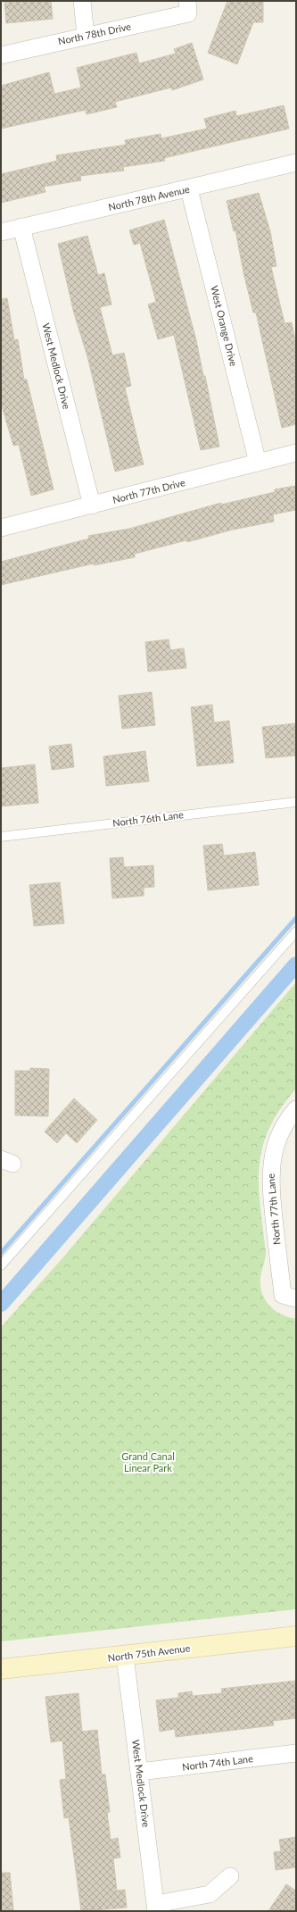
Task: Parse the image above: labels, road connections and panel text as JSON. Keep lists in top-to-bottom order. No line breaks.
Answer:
{"streets":{"main road":["North 75th Avenue"],"street":["North 78th Drive","North 78th Avenue","West Orange Drive","West Medlock Drive","North 77th Drive","North 77th Lane","North 74th Lane"],"lane":["North 76th Lane"]},"crossings":[["North 78th Avenue","West Orange Drive"],["North 78th Avenue","West Medlock Drive"],["West Orange Drive","North 77th Drive"],["West Medlock Drive","North 77th Drive"],["West Medlock Drive","North 75th Avenue"],["West Medlock Drive","North 74th Lane"]],"parks":["Grand Canal Linear Park"]}
